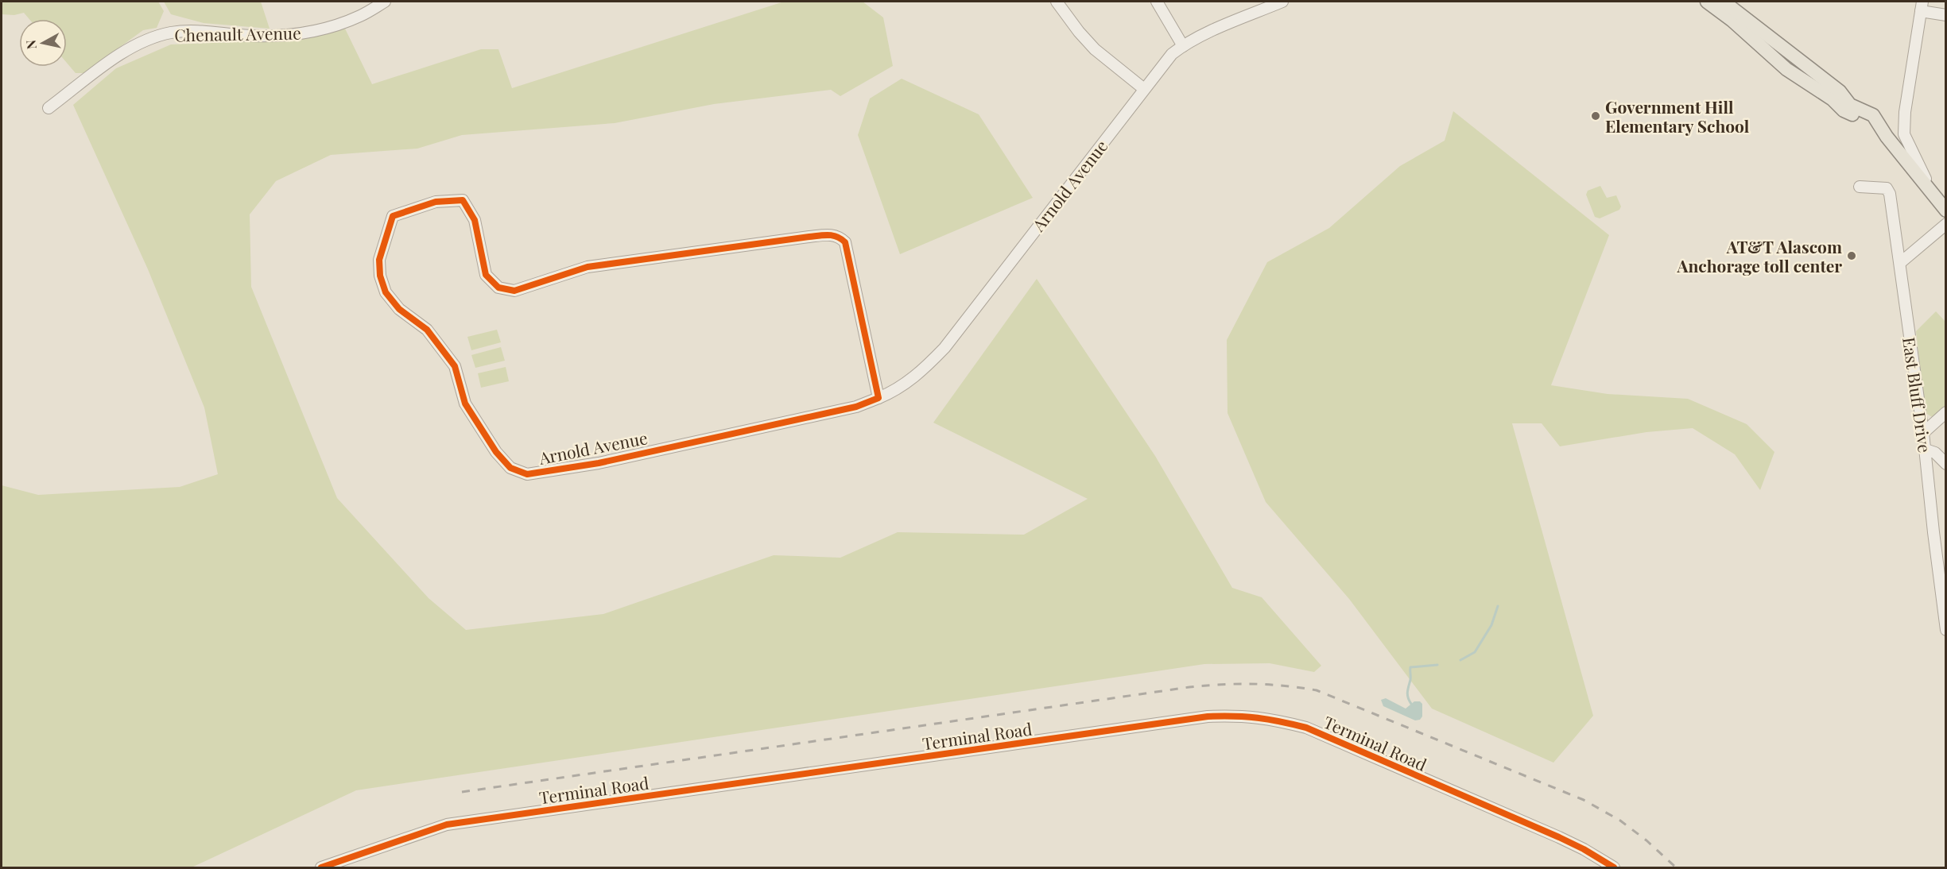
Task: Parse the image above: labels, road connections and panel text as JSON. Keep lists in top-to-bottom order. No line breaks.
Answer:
{"streets":{"street":["Chenault Avenue","Arnold Avenue","East Bluff Drive","Terminal Road"]},"places":["Government Hill Elementary School","AT&T Alascom Anchorage toll center"],"north":"left"}
